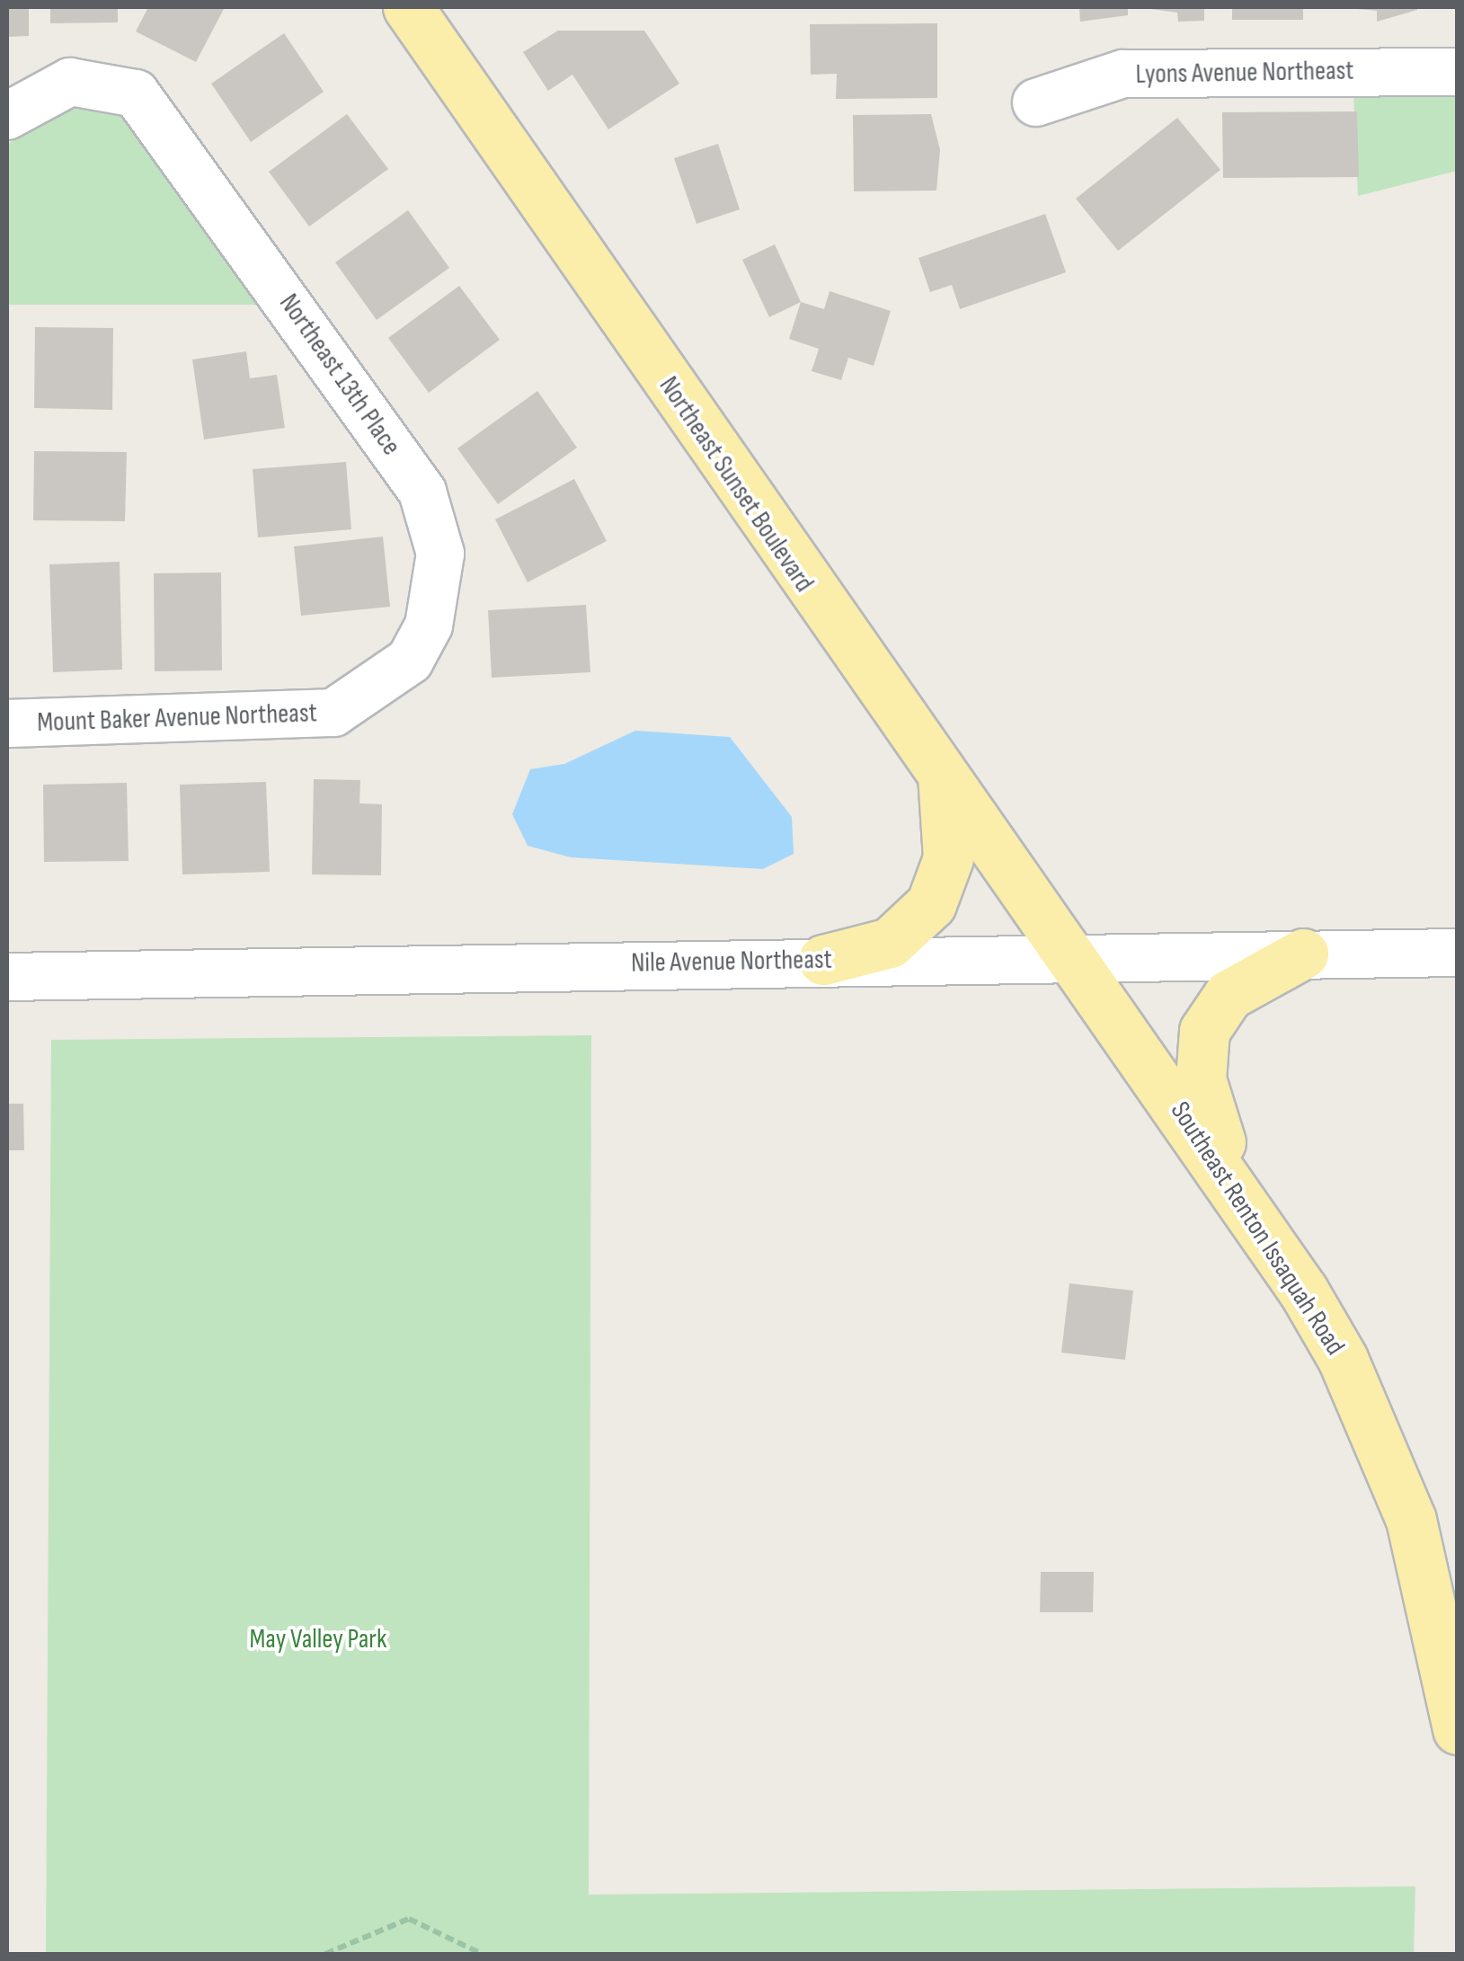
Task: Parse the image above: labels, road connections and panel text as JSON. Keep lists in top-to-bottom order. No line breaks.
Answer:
{"streets":{"main road":["Northeast Sunset Boulevard","Southeast Renton Issaquah Road"],"street":["Lyons Avenue Northeast","Northeast 13th Place","Mount Baker Avenue Northeast","Nile Avenue Northeast"]},"crossings":[["Northeast 13th Place","Mount Baker Avenue Northeast"],["Northeast Sunset Boulevard","Nile Avenue Northeast"],["Northeast Sunset Boulevard","Southeast Renton Issaquah Road"],["Nile Avenue Northeast","Southeast Renton Issaquah Road"]],"parks":["May Valley Park"]}
